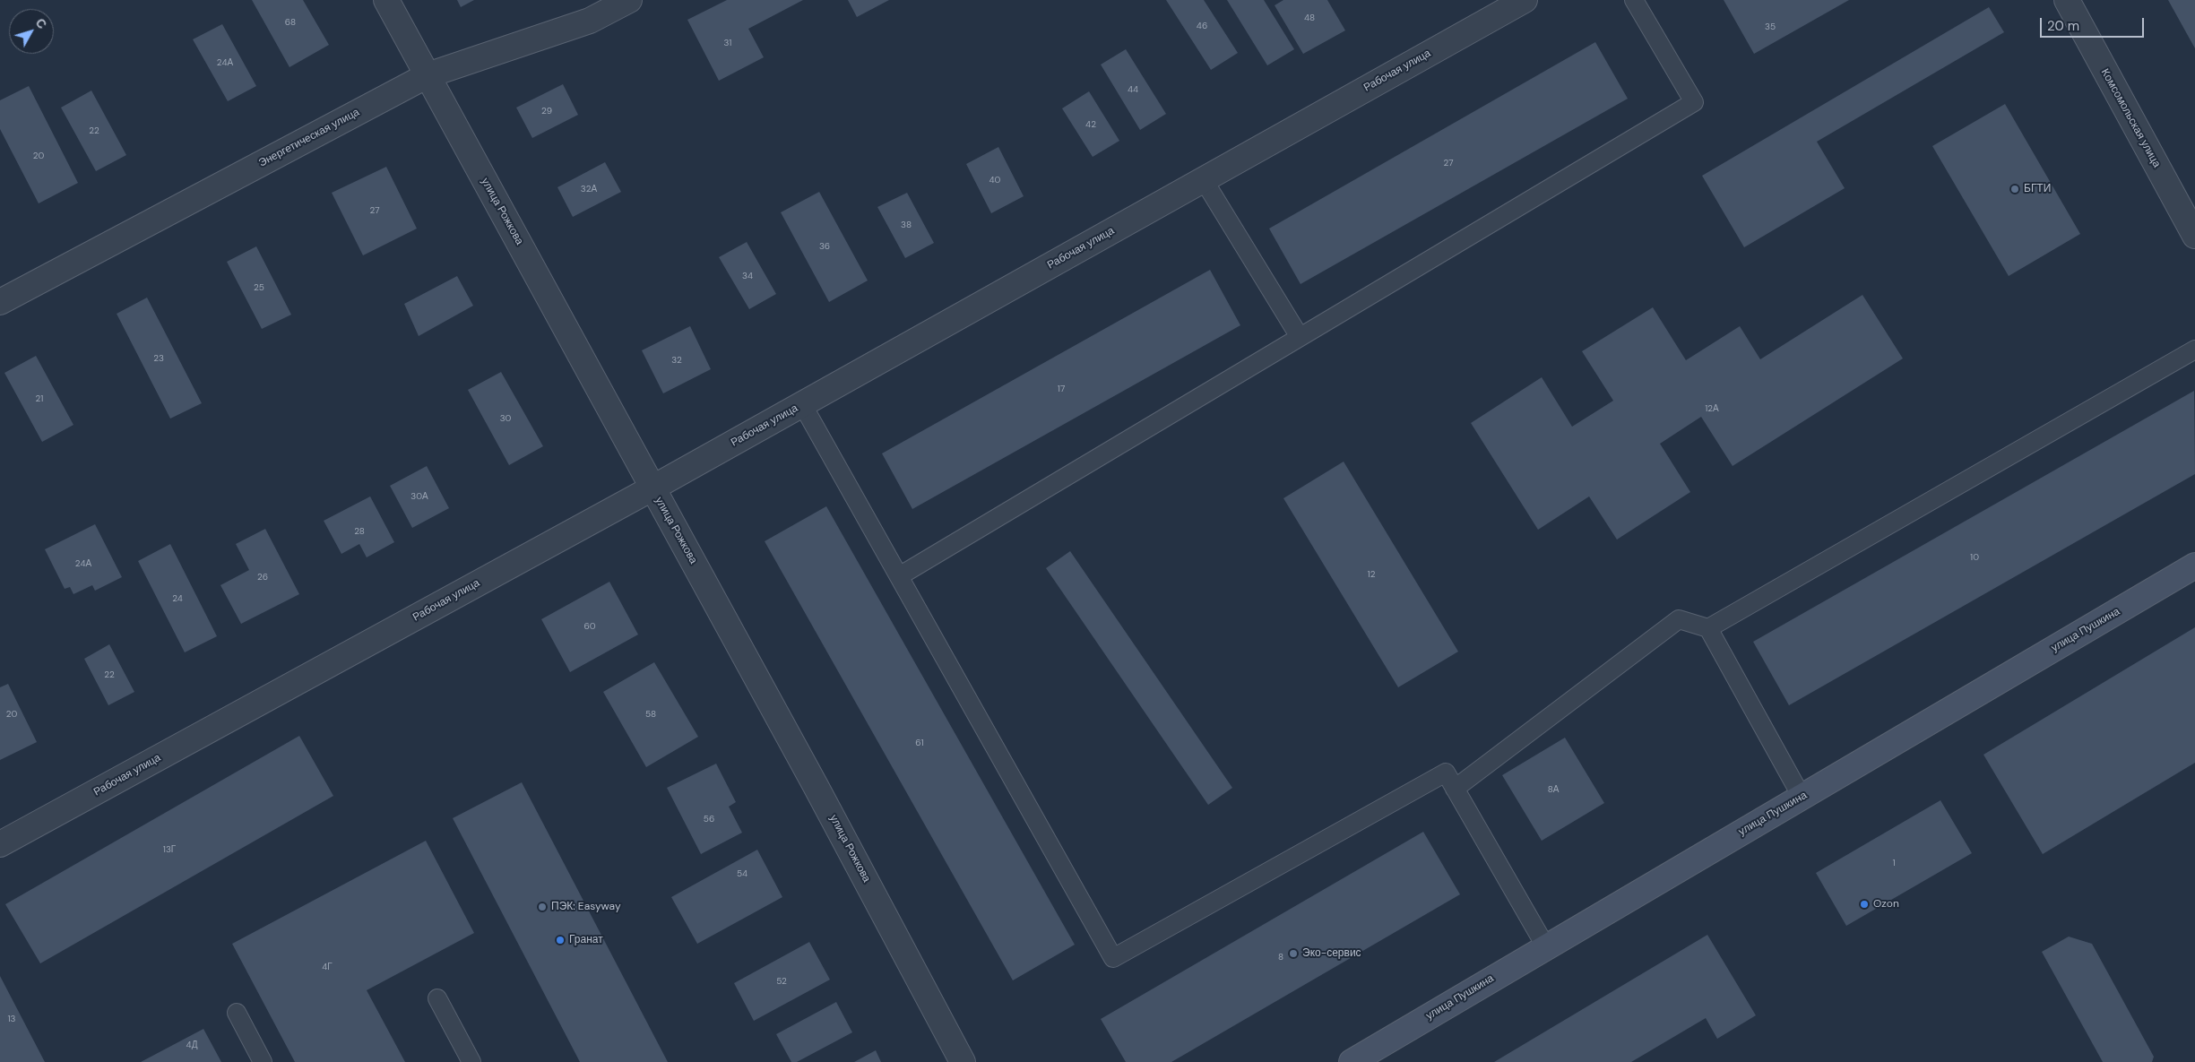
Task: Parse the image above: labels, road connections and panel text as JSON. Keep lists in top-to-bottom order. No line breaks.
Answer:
{"streets":{"main road":["улица Пушкина"],"street":["Рабочая улица","Комсомольская улица","Энергетическая улица","улица Рожкова"]},"crossings":[["Рабочая улица","улица Рожкова"],["Энергетическая улица","улица Рожкова"]],"places":["БГТИ","Ozon","ПЭК: Easyway","Гранат","Эко-сервис"],"house_numbers":["48","68","46","35","31","24А","44","29","42","22","20","27","40","32А","27","38","36","34","25","23","32","17","21","12А","30","30А","28","10","24А","12","26","24","60","22","20","58","61","8А","56","13Г","1","54","8","4Г","52","13","4Д"],"scale_bar":"20 m","north":"top right"}
